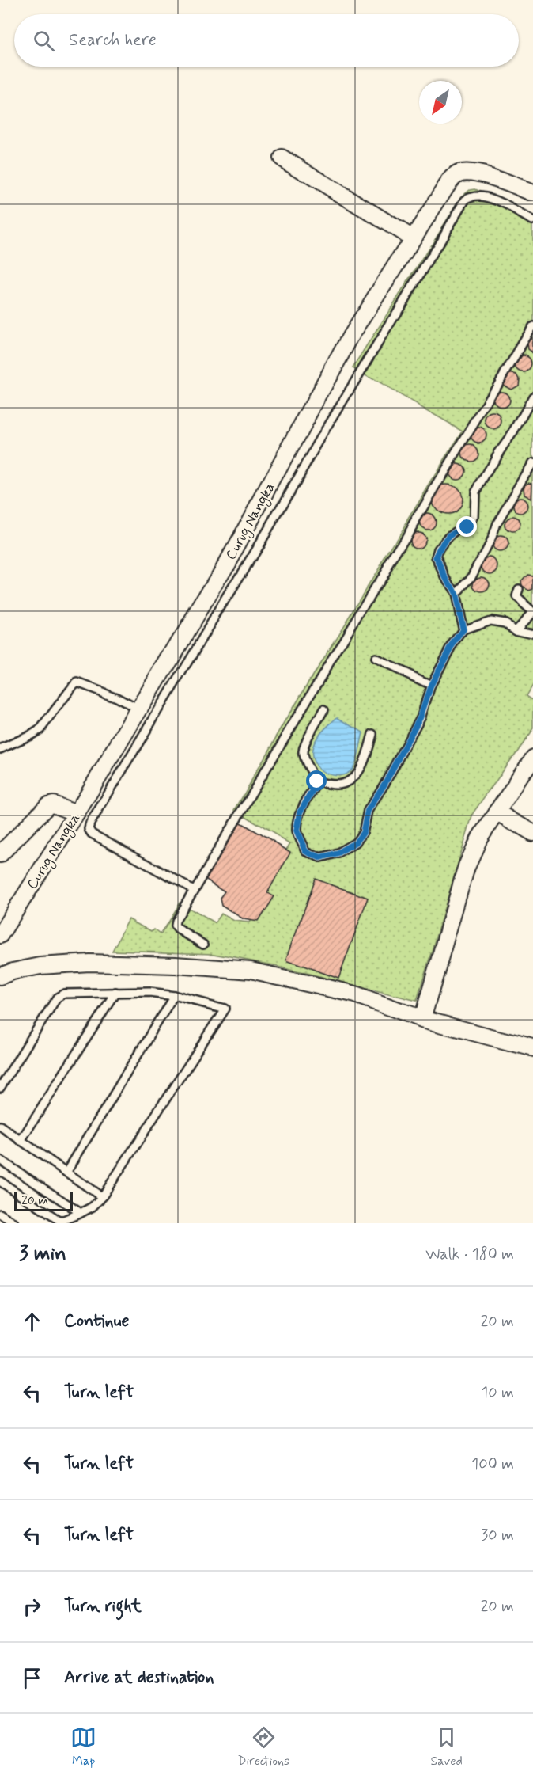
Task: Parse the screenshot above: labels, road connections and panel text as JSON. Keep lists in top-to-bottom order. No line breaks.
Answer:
{"streets":{"street":["Curug Nangka"]},"scale_bar":"20 m","north":"bottom left","page":{"search":"Search here","scale":"20 m","heading":["3 min","Walk · 180 m"],"list":[["Continue","20 m"],["Turn left","10 m"],["Turn left","100 m"],["Turn left","30 m"],["Turn right","20 m"],"Arrive at destination"],"nav":["Map","Directions","Saved"]}}
